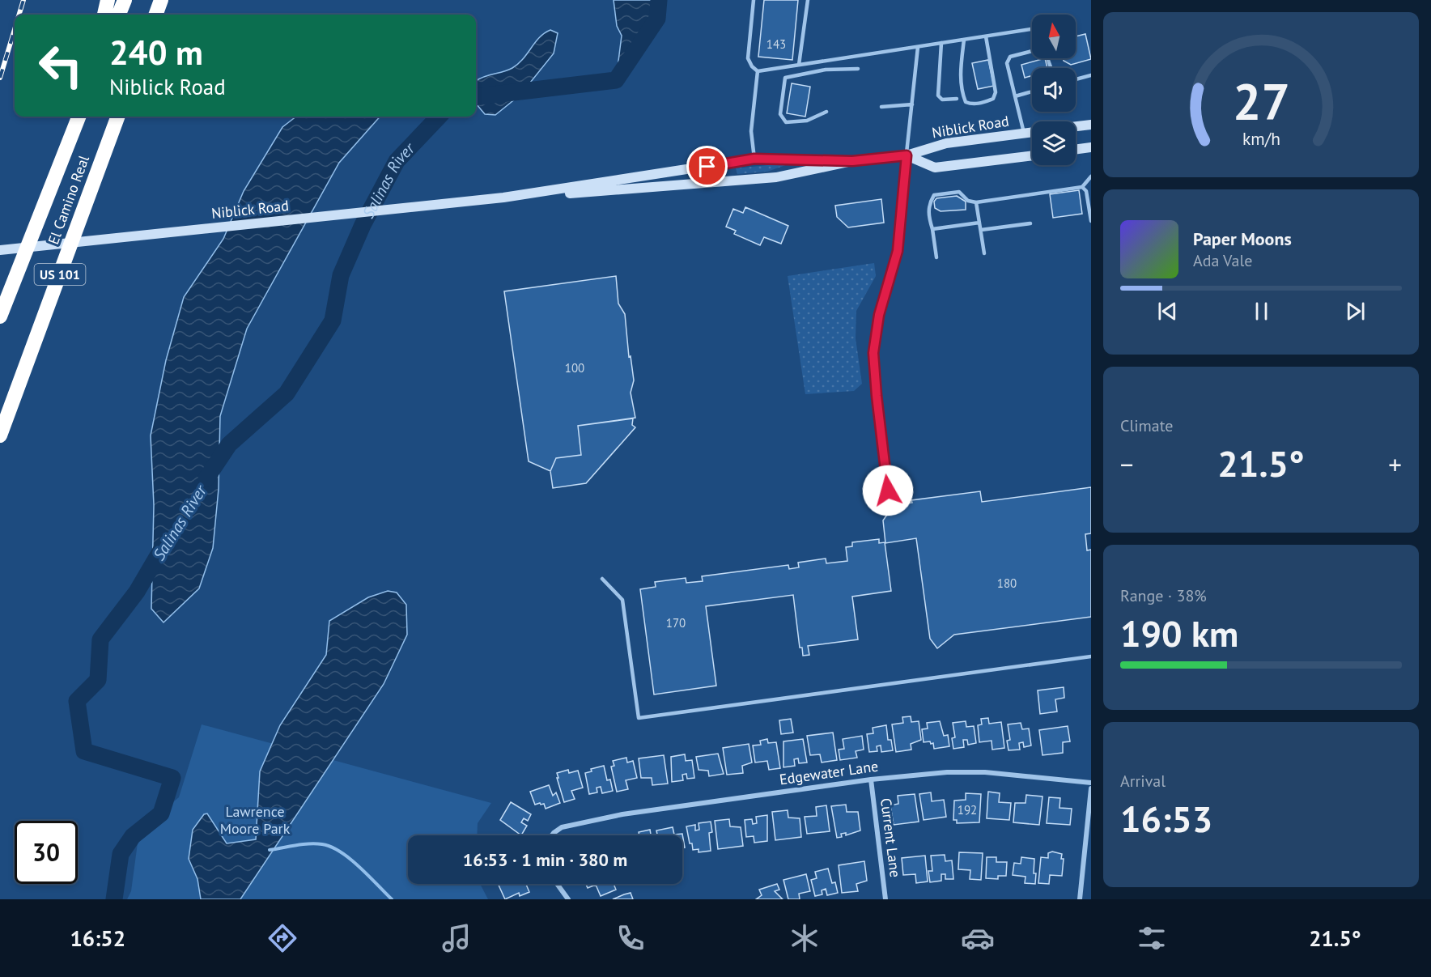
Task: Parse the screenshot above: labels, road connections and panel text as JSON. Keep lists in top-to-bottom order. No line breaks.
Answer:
{"streets":{"highway":["El Camino Real","US 101"],"main road":["Niblick Road"],"street":["Edgewater Lane","Current Lane"]},"crossings":[["Edgewater Lane","Current Lane"]],"water":["Salinas River"],"parks":["Lawrence Moore Park"],"house_numbers":["143","100","180","170","192"],"north":"top","page":{"turn":["240 m","Niblick Road"],"song":["Paper Moons","Ada Vale"],"tile":["Climate",["Range · 38%","190 km"],["Arrival","16:53"]],"heat":["−","21.5°","+"],"limit":"30","trip":"16:53 · 1 min · 380 m","tabs":["16:52","21.5°"],"gauge":["27","km/h"]}}
